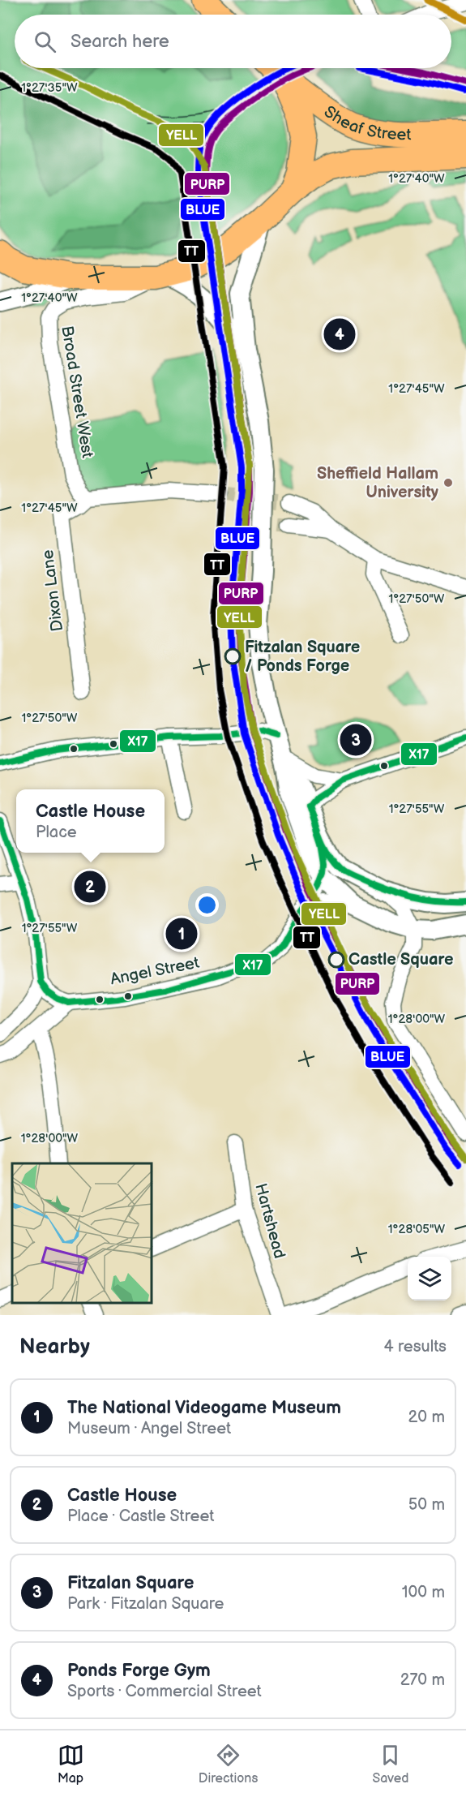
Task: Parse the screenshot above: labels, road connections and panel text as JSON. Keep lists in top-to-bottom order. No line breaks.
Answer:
{"streets":{"highway":["Sheaf Street"],"street":["Broad Street West","Dixon Lane","Angel Street","Hartshead"]},"crossings":[["Sheaf Street","Broad Street West"],["Broad Street West","Dixon Lane"]],"places":["Sheffield Hallam University","Fitzalan Square / Ponds Forge","Castle Square"],"lines":["transit line PURP","transit line BLUE","transit line YELL","transit line TT","transit line X17"],"page":{"search":"Search here","pins":["4","3","2","1"],"popup":["Castle House","Place"],"heading":["Nearby","4 results"],"list":[{"mark":"1","name":"The National Videogame Museum","note":"Museum · Angel Street","value":"20 m"},{"mark":"2","name":"Castle House","note":"Place · Castle Street","value":"50 m"},{"mark":"3","name":"Fitzalan Square","note":"Park · Fitzalan Square","value":"100 m"},{"mark":"4","name":"Ponds Forge Gym","note":"Sports · Commercial Street","value":"270 m"}],"nav":["Map","Directions","Saved"]},"coordinates":["1°27'35\"W","1°27'40\"W","1°27'45\"W","1°27'50\"W","1°27'55\"W","1°28'00\"W","1°28'05\"W"]}
